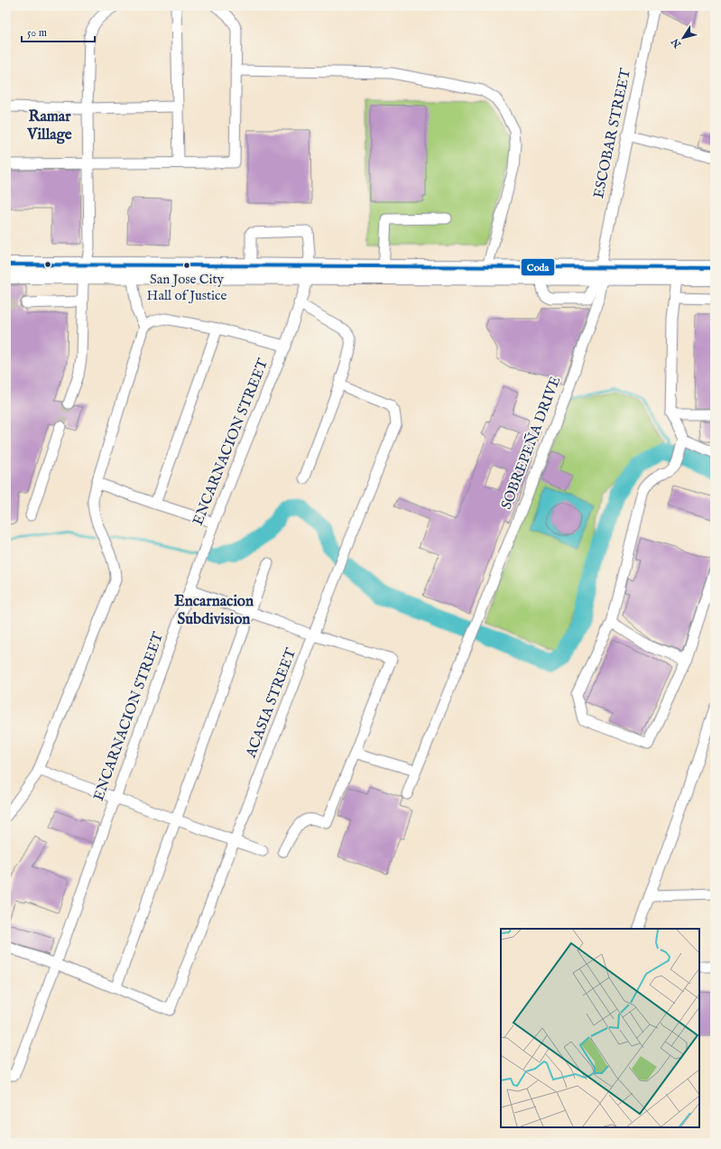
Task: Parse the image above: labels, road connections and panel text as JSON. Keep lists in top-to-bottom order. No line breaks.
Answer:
{"streets":{"street":["ESCOBAR STREET","ENCARNACION STREET","SOBREPEÑA DRIVE","ACASIA STREET"]},"crossings":[["ESCOBAR STREET","SOBREPEÑA DRIVE"]],"districts":["Ramar Village","Encarnacion Subdivision"],"places":["San Jose City Hall of Justice"],"lines":["transit line Coda"],"scale_bar":"50 m","north":"bottom left"}
